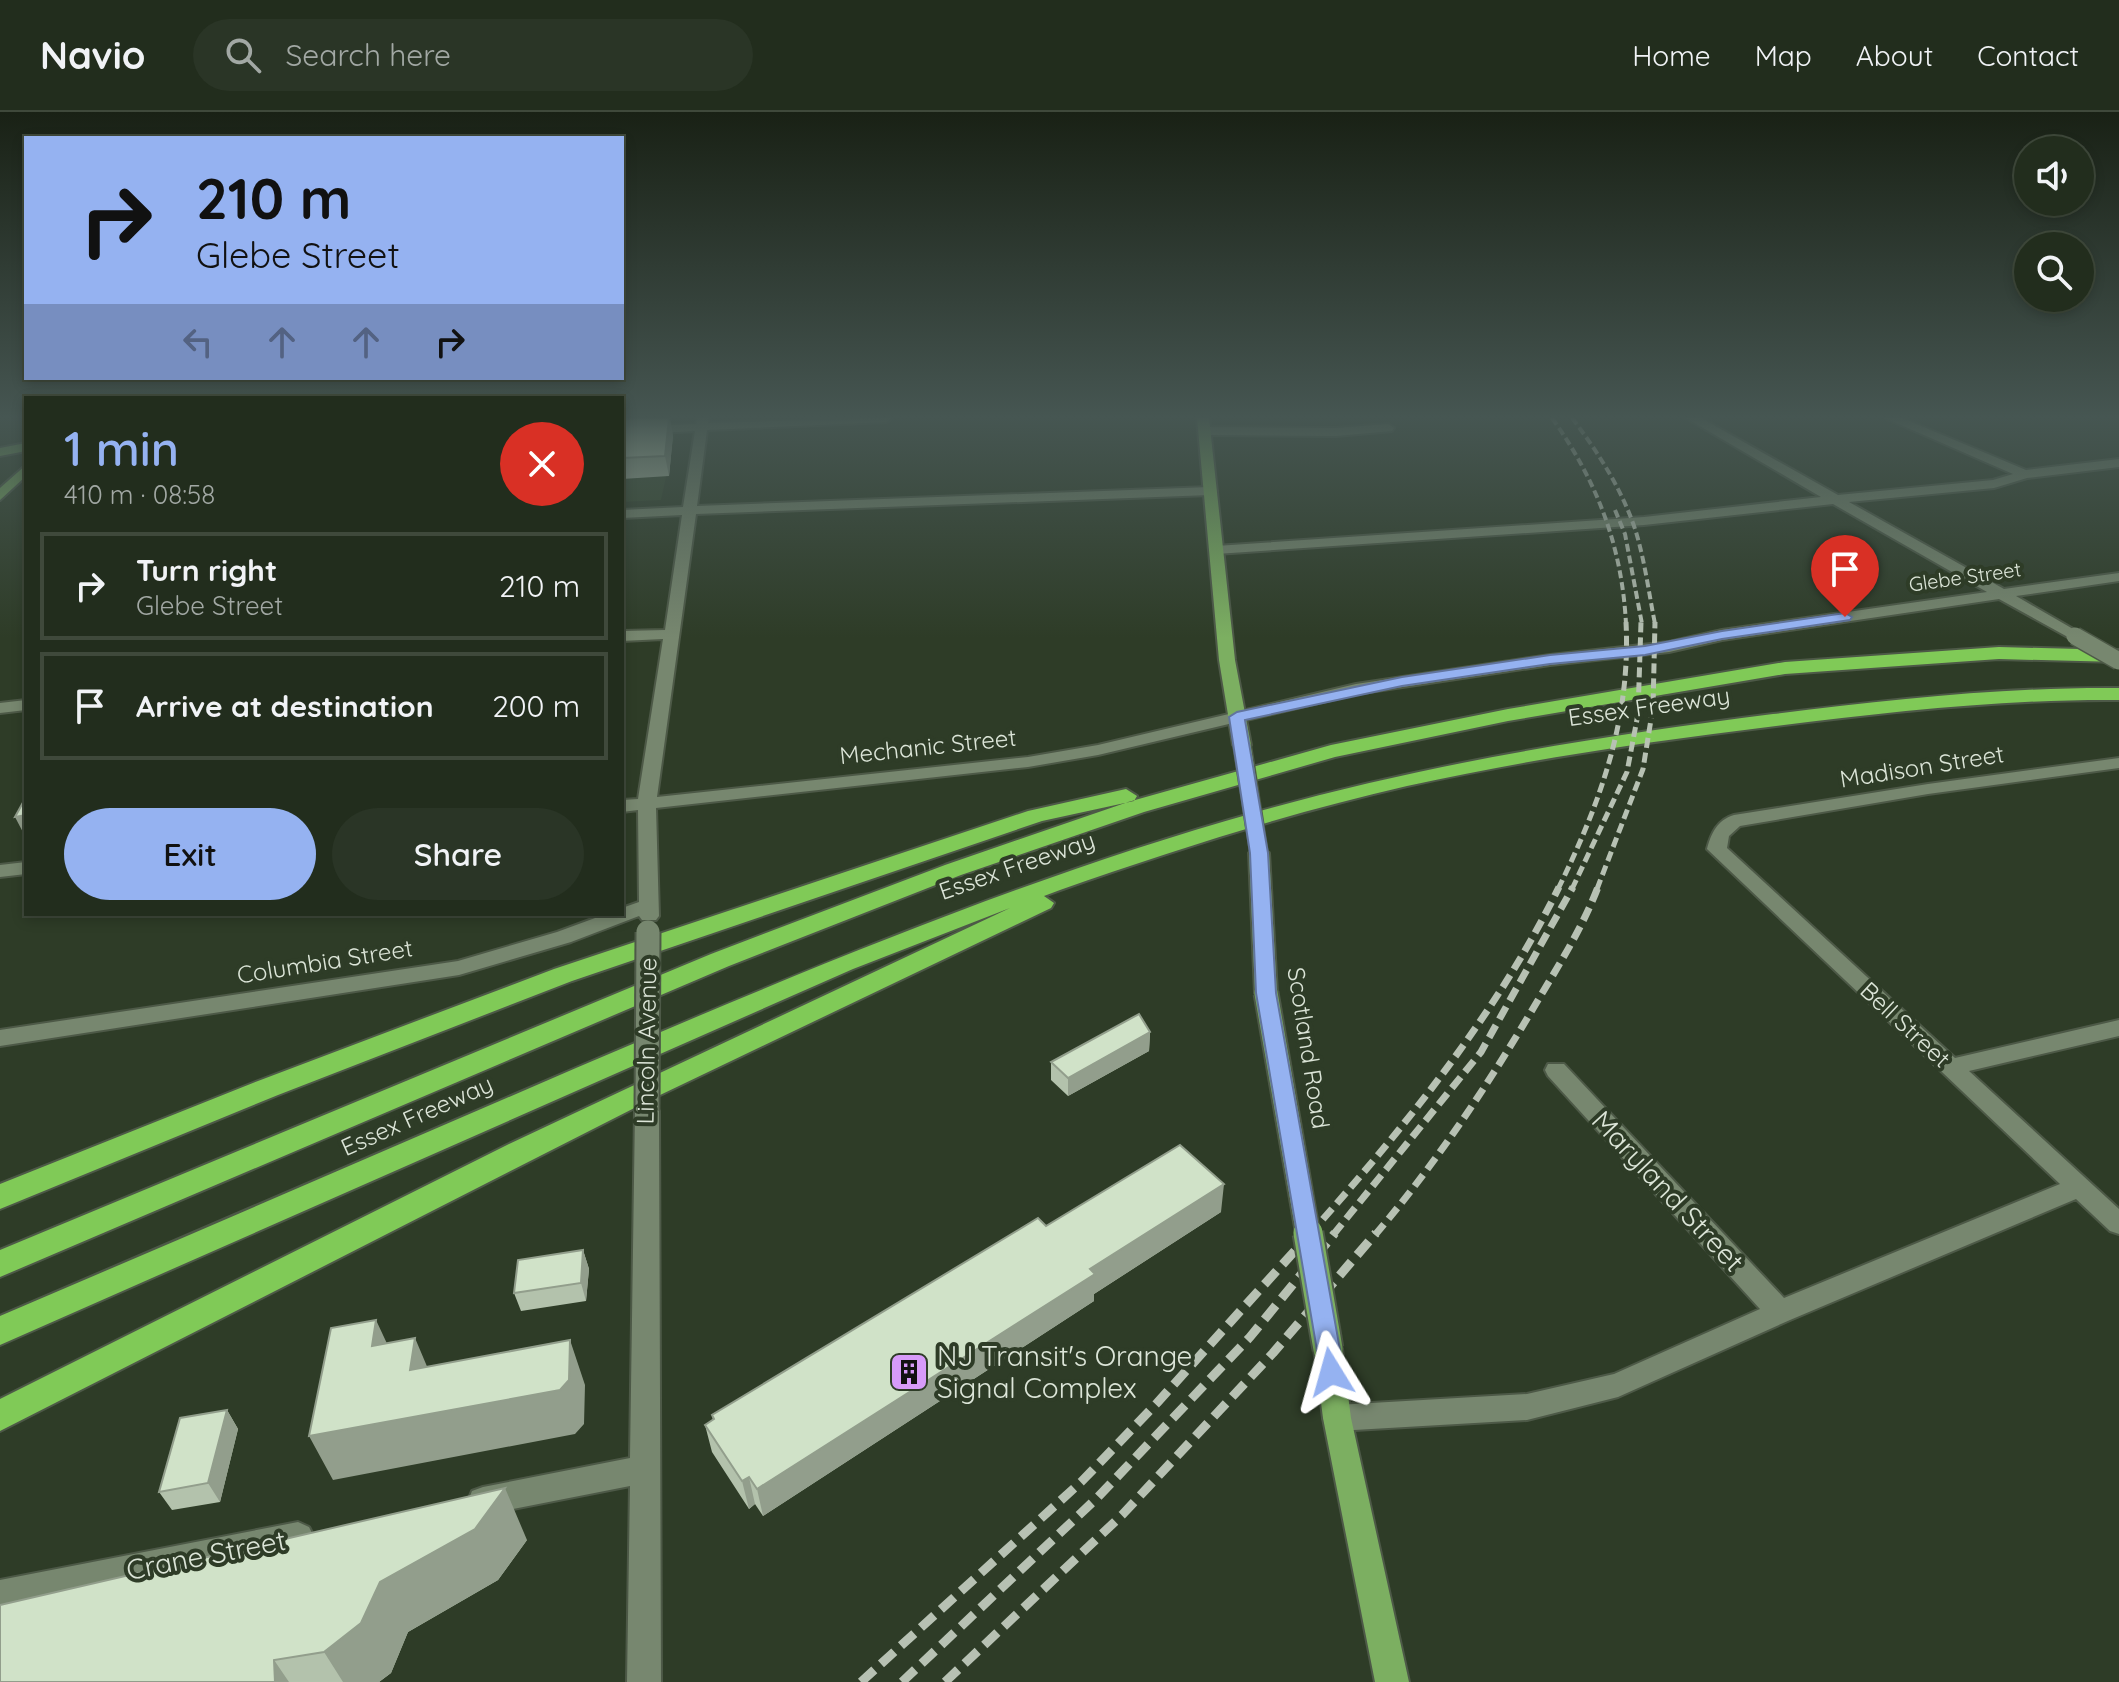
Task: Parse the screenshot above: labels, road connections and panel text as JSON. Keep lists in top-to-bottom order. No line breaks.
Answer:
{"streets":{"highway":["Essex Freeway"],"main road":["Scotland Road"],"street":["Glebe Street","Mechanic Street","Madison Street","Columbia Street","Bell Street","Lincoln Avenue","Maryland Street","Crane Street"]},"crossings":[["Glebe Street","Mechanic Street"],["Glebe Street","Scotland Road"],["Mechanic Street","Lincoln Avenue"],["Mechanic Street","Scotland Road"],["Madison Street","Bell Street"],["Columbia Street","Lincoln Avenue"]],"places":{"building":["NJ Transit's Orange Signal Complex"]},"page":{"header":"Navio","search":"Search here","nav":["Home","Map","About","Contact"],"turn":["210 m","Glebe Street"],"heading":["1 min","410 m · 08:58"],"list":[{"name":"Turn right","note":"Glebe Street","value":"210 m"},{"name":"Arrive at destination","value":"200 m"}],"buttons":["Exit","Share"]}}
